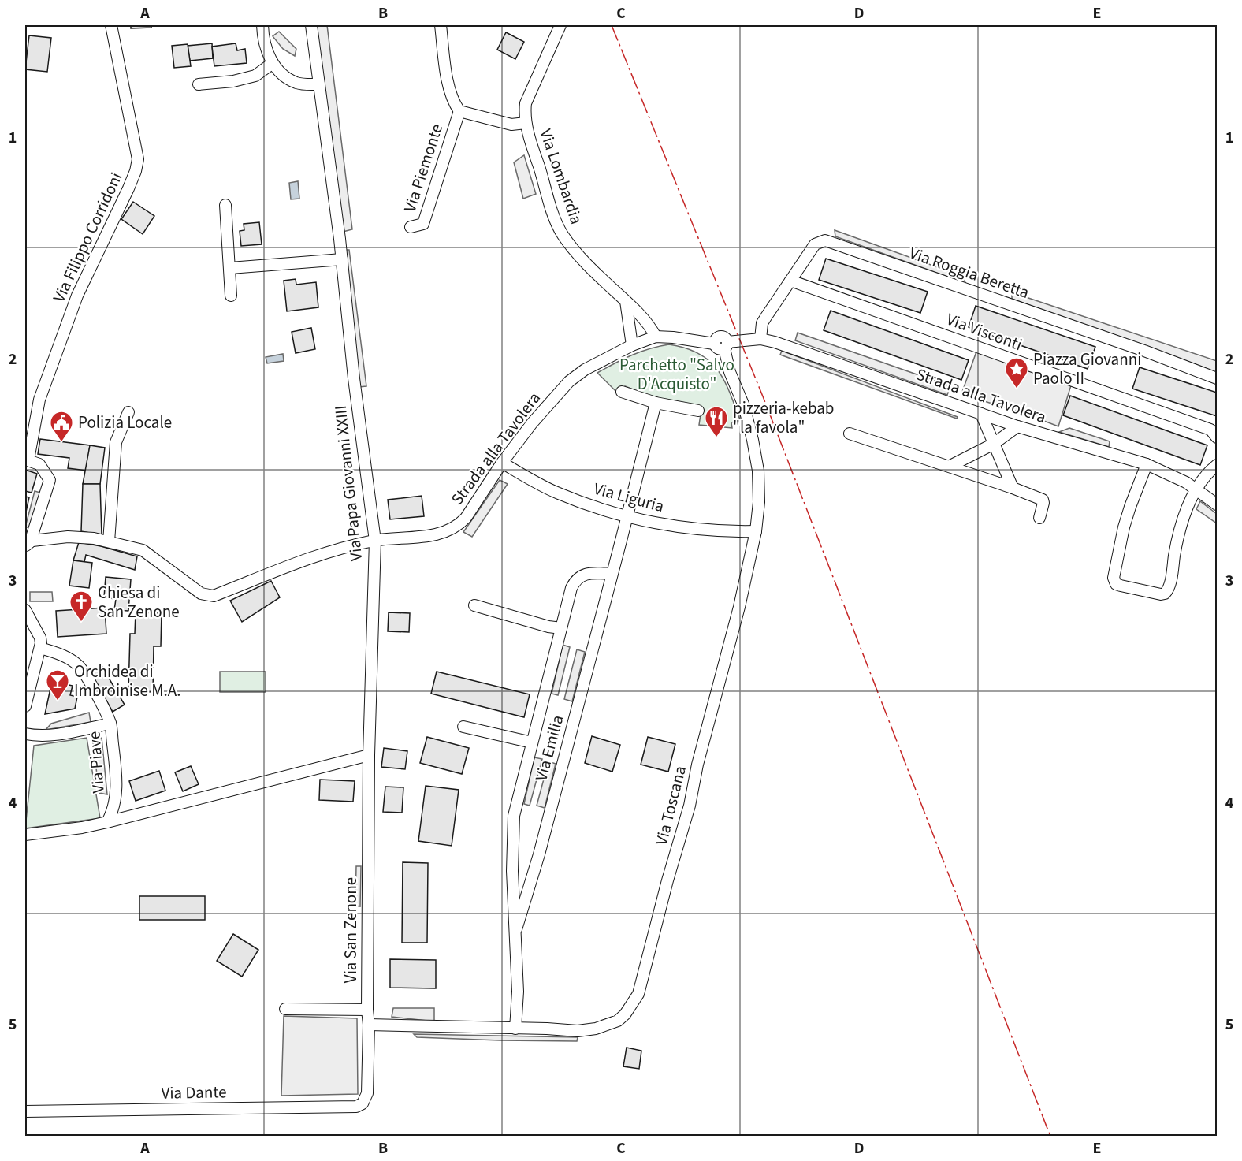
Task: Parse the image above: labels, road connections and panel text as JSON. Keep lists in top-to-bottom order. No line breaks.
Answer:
{"streets":{"street":["Via Piemonte","Via Lombardia","Via Filippo Corridoni","Via Roggia Beretta","Via Visconti","Strada alla Tavolera","Via Papa Giovanni XXIII","Via Liguria","Via Emilia","Via Piave","Via Toscana","Via San Zenone","Via Dante"]},"crossings":[["Via Piemonte","Via Lombardia"],["Via Lombardia","Strada alla Tavolera"],["Via Roggia Beretta","Via Visconti"],["Via Roggia Beretta","Strada alla Tavolera"],["Strada alla Tavolera","Via Papa Giovanni XXIII"],["Strada alla Tavolera","Via Liguria"],["Strada alla Tavolera","Via Toscana"],["Via Papa Giovanni XXIII","Via San Zenone"],["Via Liguria","Via Emilia"],["Via Liguria","Via Toscana"],["Via Emilia","Via Toscana"],["Via Toscana","Via San Zenone"],["Via San Zenone","Via Dante"]],"parks":["Parchetto \"Salvo D'Acquisto\""],"places":{"place":["Piazza Giovanni Paolo II"],"restaurant":["pizzeria-kebab \"la favola\""],"public building":["Polizia Locale"],"church":["Chiesa di San Zenone"],"bar":["Orchidea di Imbroinise M.A."]},"grid":{"columns":["A","B","C","D","E"],"rows":["1","2","3","4","5"]}}
